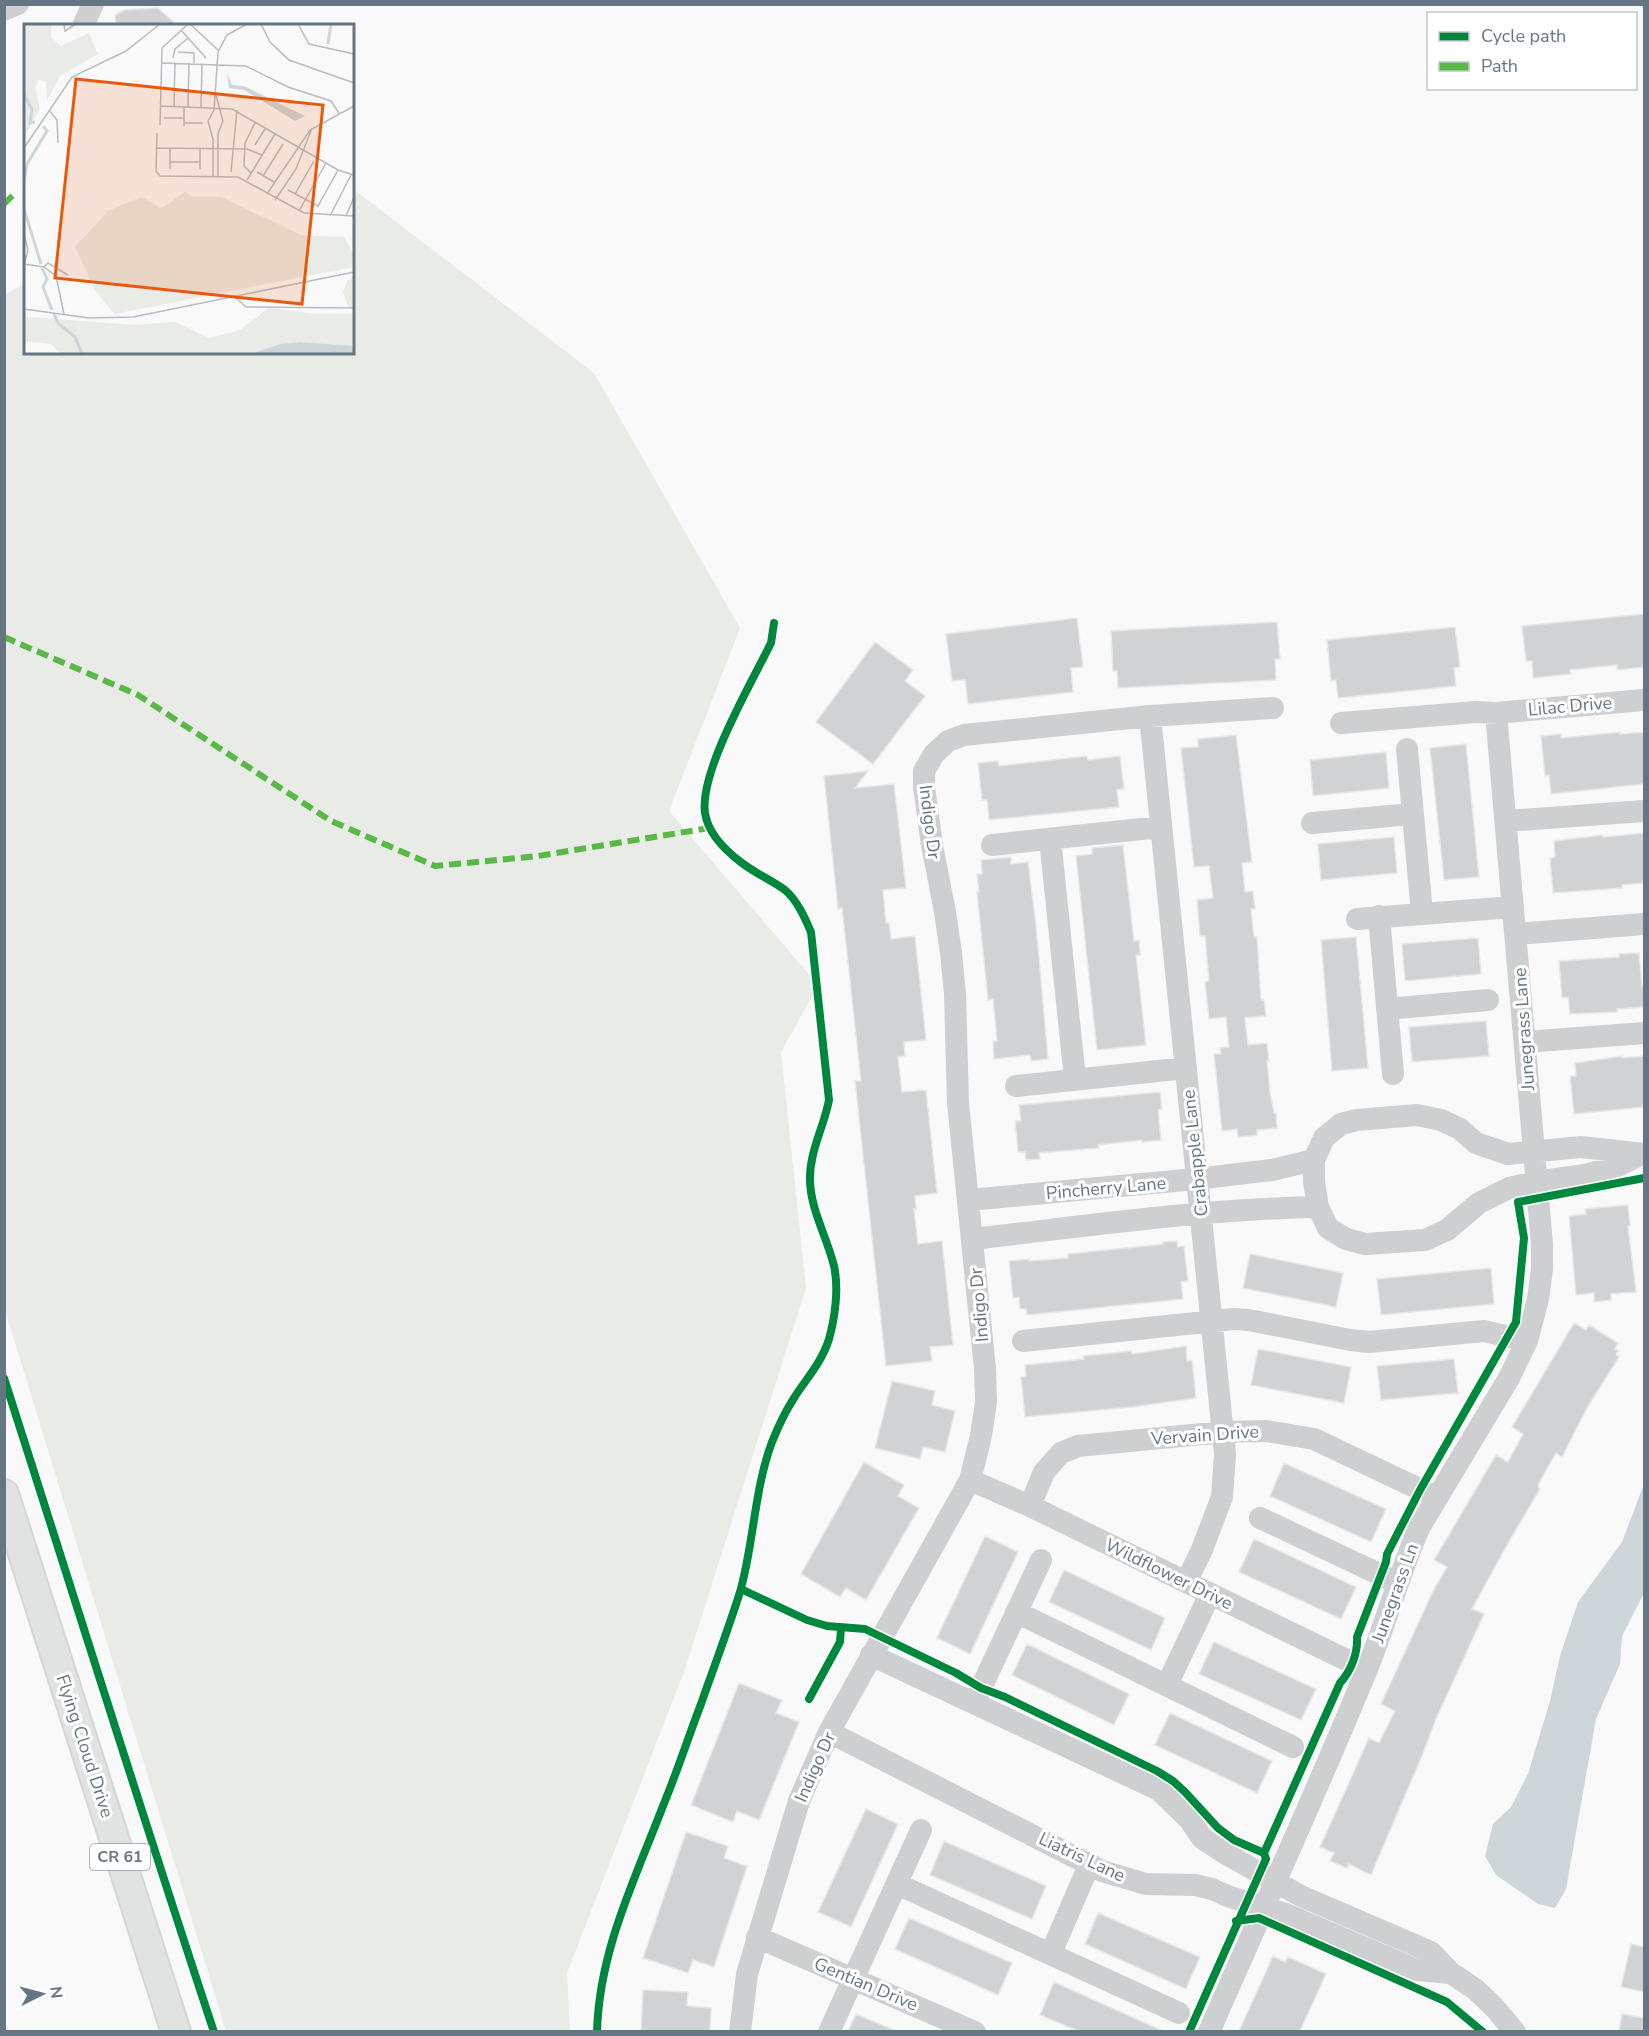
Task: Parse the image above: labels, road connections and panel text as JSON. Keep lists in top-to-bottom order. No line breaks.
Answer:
{"streets":{"main road":["Flying Cloud Drive","CR 61"],"street":["Lilac Drive","Indigo Dr","Junegrass Lane","Crabapple Lane","Pincherry Lane","Vervain Drive","Wildflower Drive","Junegrass Ln","Liatris Lane","Gentian Drive"]},"crossings":[["Lilac Drive","Junegrass Lane"],["Indigo Dr","Crabapple Lane"],["Indigo Dr","Pincherry Lane"],["Indigo Dr","Wildflower Drive"],["Indigo Dr","Liatris Lane"],["Indigo Dr","Gentian Drive"],["Junegrass Lane","Junegrass Ln"],["Crabapple Lane","Pincherry Lane"],["Crabapple Lane","Vervain Drive"],["Crabapple Lane","Wildflower Drive"],["Vervain Drive","Wildflower Drive"],["Vervain Drive","Junegrass Ln"],["Wildflower Drive","Junegrass Ln"],["Junegrass Ln","Liatris Lane"]],"legend":["Cycle path","Path"],"north":"right"}
